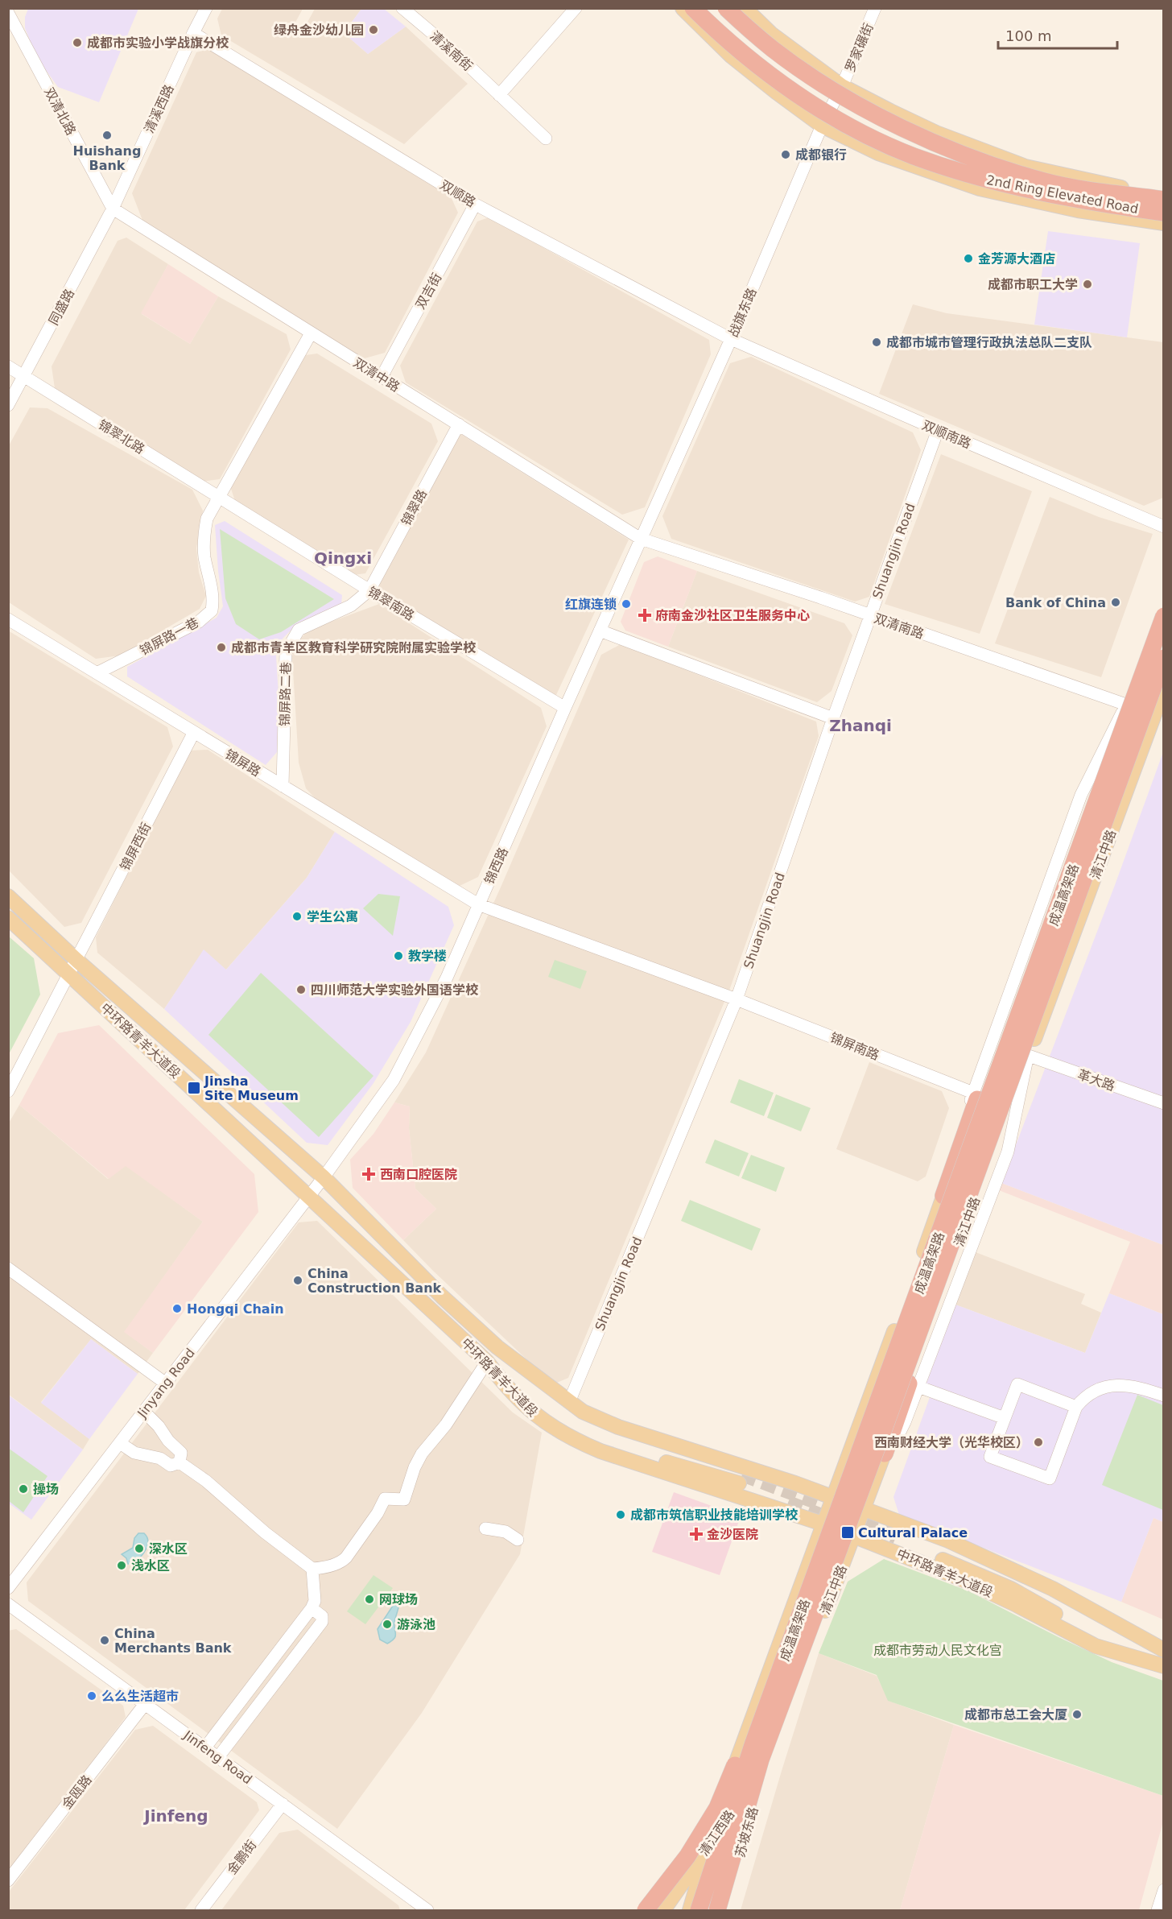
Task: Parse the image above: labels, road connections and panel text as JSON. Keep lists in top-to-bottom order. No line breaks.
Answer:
{"streets":{"highway":["2nd Ring Elevated Road","成温高架路"],"main road":["清江中路","中环路青羊大道段","苏坡东路","清江西路"],"street":["罗家碾街","清溪南街","清溪西路","双清北路","双顺路","双吉街","同盛路","战旗东路","双清中路","双顺南路","锦翠北路","锦翠路","Shuangjin Road","锦翠南路","双清南路","锦屏路一巷","锦屏路二巷","锦屏路","锦屏西街","锦西路","锦屏南路","革大路","Jinyang Road","Jinfeng Road","金瓯路","金鹏街"]},"crossings":[["罗家碾街","战旗东路"],["清溪西路","双清北路"],["清溪西路","双顺路"],["清溪西路","同盛路"],["清溪西路","双清中路"],["双清北路","同盛路"],["双清北路","双清中路"],["双顺路","双吉街"],["双顺路","战旗东路"],["双顺路","双顺南路"],["双吉街","双清中路"],["同盛路","双清中路"],["同盛路","锦翠北路"],["战旗东路","双清中路"],["战旗东路","双顺南路"],["战旗东路","双清南路"],["战旗东路","锦西路"],["双清中路","锦翠路"],["双清中路","双清南路"],["双清中路","锦西路"],["双顺南路","Shuangjin Road"],["锦翠北路","锦翠南路"],["锦翠北路","锦屏路一巷"],["锦翠路","锦翠南路"],["锦翠路","锦屏路二巷"],["Shuangjin Road","双清南路"],["Shuangjin Road","中环路青羊大道段"],["Shuangjin Road","锦屏南路"],["锦翠南路","锦屏路一巷"],["锦翠南路","锦屏路二巷"],["锦翠南路","锦西路"],["双清南路","清江中路"],["双清南路","锦西路"],["锦屏路一巷","锦屏路"],["锦屏路二巷","锦屏路"],["锦屏路","锦屏西街"],["锦屏路","锦西路"],["锦屏路","锦屏南路"],["锦屏西街","中环路青羊大道段"],["清江中路","成温高架路"],["清江中路","中环路青羊大道段"],["清江中路","革大路"],["清江中路","苏坡东路"],["清江中路","清江西路"],["锦西路","中环路青羊大道段"],["锦西路","锦屏南路"],["锦西路","Jinyang Road"],["成温高架路","革大路"],["中环路青羊大道段","Jinyang Road"],["Jinfeng Road","金瓯路"],["Jinfeng Road","金鹏街"],["苏坡东路","清江西路"]],"districts":["Qingxi","Zhanqi","Jinfeng"],"parks":["成都市劳动人民文化宫"],"places":{"other":["绿舟金沙幼儿园","成都市实验小学战旗分校","Huishang Bank","成都银行","金芳源大酒店","成都市职工大学","成都市城市管理行政执法总队二支队","Bank of China","红旗连锁","成都市青羊区教育科学研究院附属实验学校","学生公寓","教学楼","四川师范大学实验外国语学校","China Construction Bank","Hongqi Chain","西南财经大学（光华校区）","操场","成都市筑信职业技能培训学校","深水区","浅水区","网球场","游泳池","China Merchants Bank","么么生活超市","成都市总工会大厦"],"health":["府南金沙社区卫生服务中心","西南口腔医院","金沙医院"],"transit":["Jinsha Site Museum","Cultural Palace"]},"scale_bar":"100 m"}
